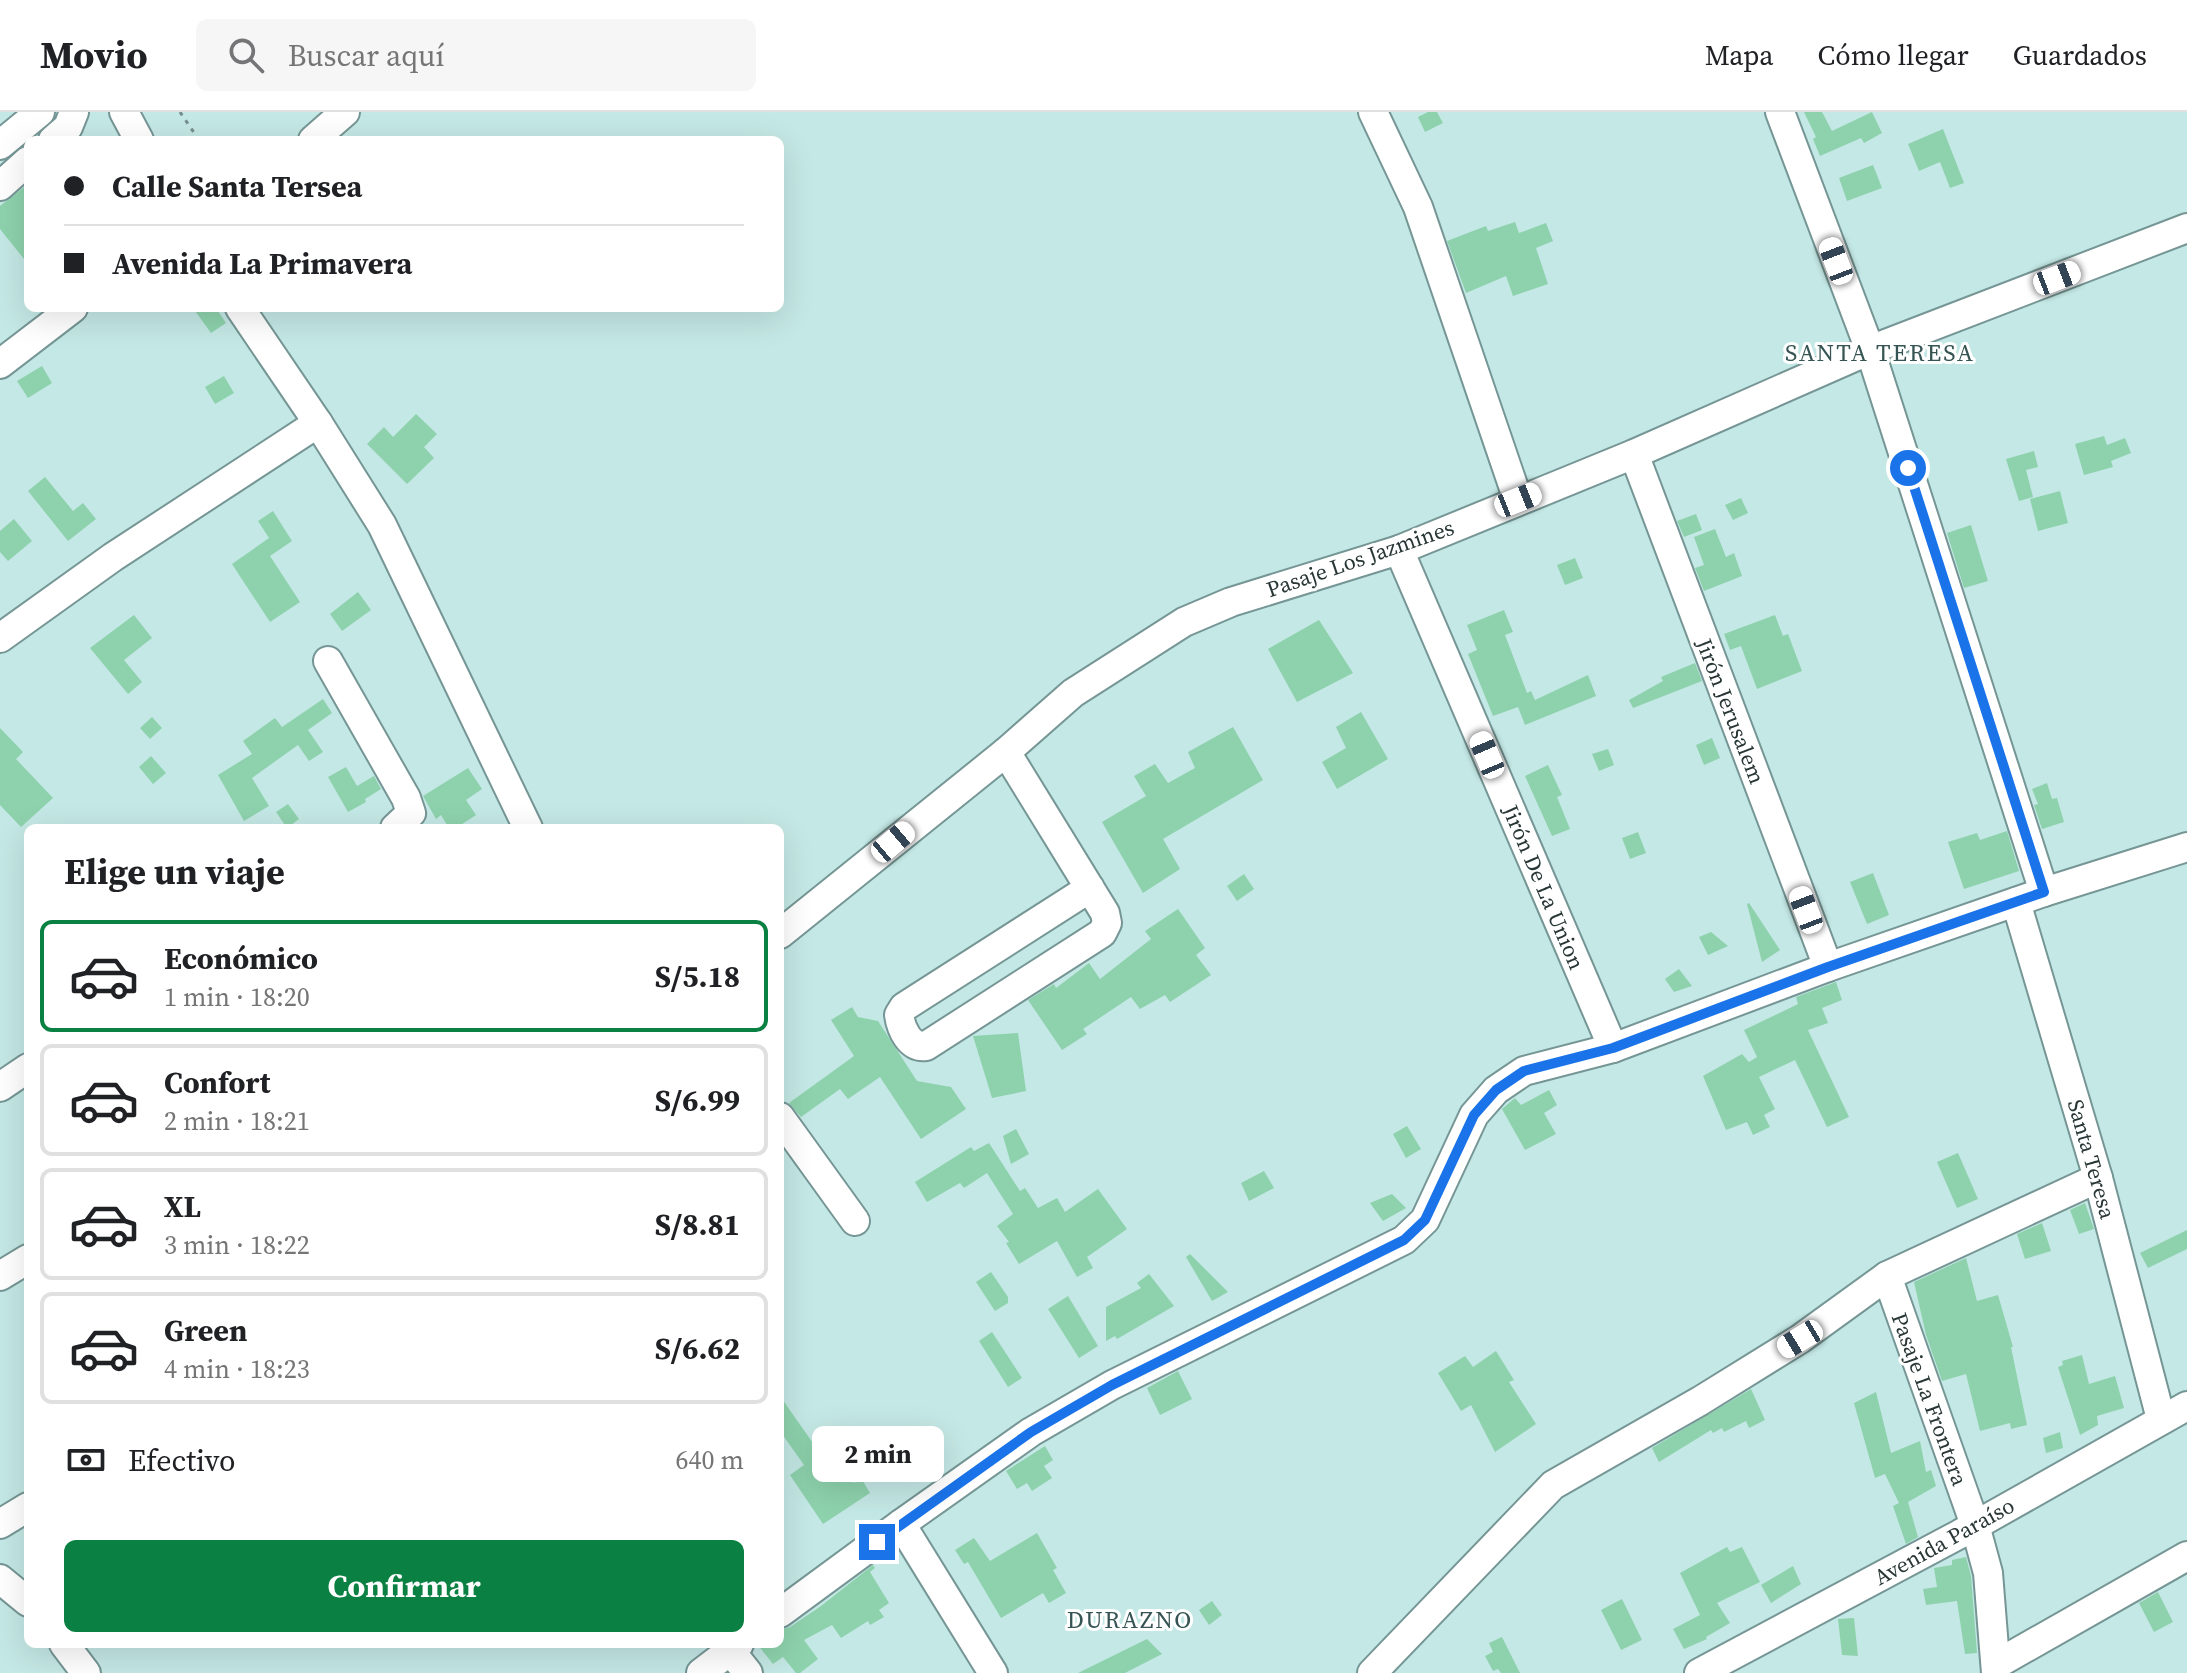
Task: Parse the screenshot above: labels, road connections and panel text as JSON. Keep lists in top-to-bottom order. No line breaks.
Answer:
{"streets":{"street":["Pasaje Los Jazmines","Jirón Jerusalem","Jirón De La Union","Santa Teresa","Pasaje La Frontera","Avenida Paraíso"]},"crossings":[["Pasaje Los Jazmines","Jirón Jerusalem"],["Pasaje Los Jazmines","Jirón De La Union"],["Santa Teresa","Avenida Paraíso"],["Pasaje La Frontera","Avenida Paraíso"]],"districts":["SANTA TERESA","DURAZNO"],"page":{"header":"Movio","search":"Buscar aquí","nav":["Mapa","Cómo llegar","Guardados"],"banner":["Calle Santa Tersea","Avenida La Primavera"],"heading":"Elige un viaje","list":[{"name":"Económico","note":"1 min · 18:20","value":"S/5.18"},{"name":"Confort","note":"2 min · 18:21","value":"S/6.99"},{"name":"XL","note":"3 min · 18:22","value":"S/8.81"},{"name":"Green","note":"4 min · 18:23","value":"S/6.62"}],"pay":["Efectivo","640 m"],"bubble":"2 min","buttons":"Confirmar"}}
